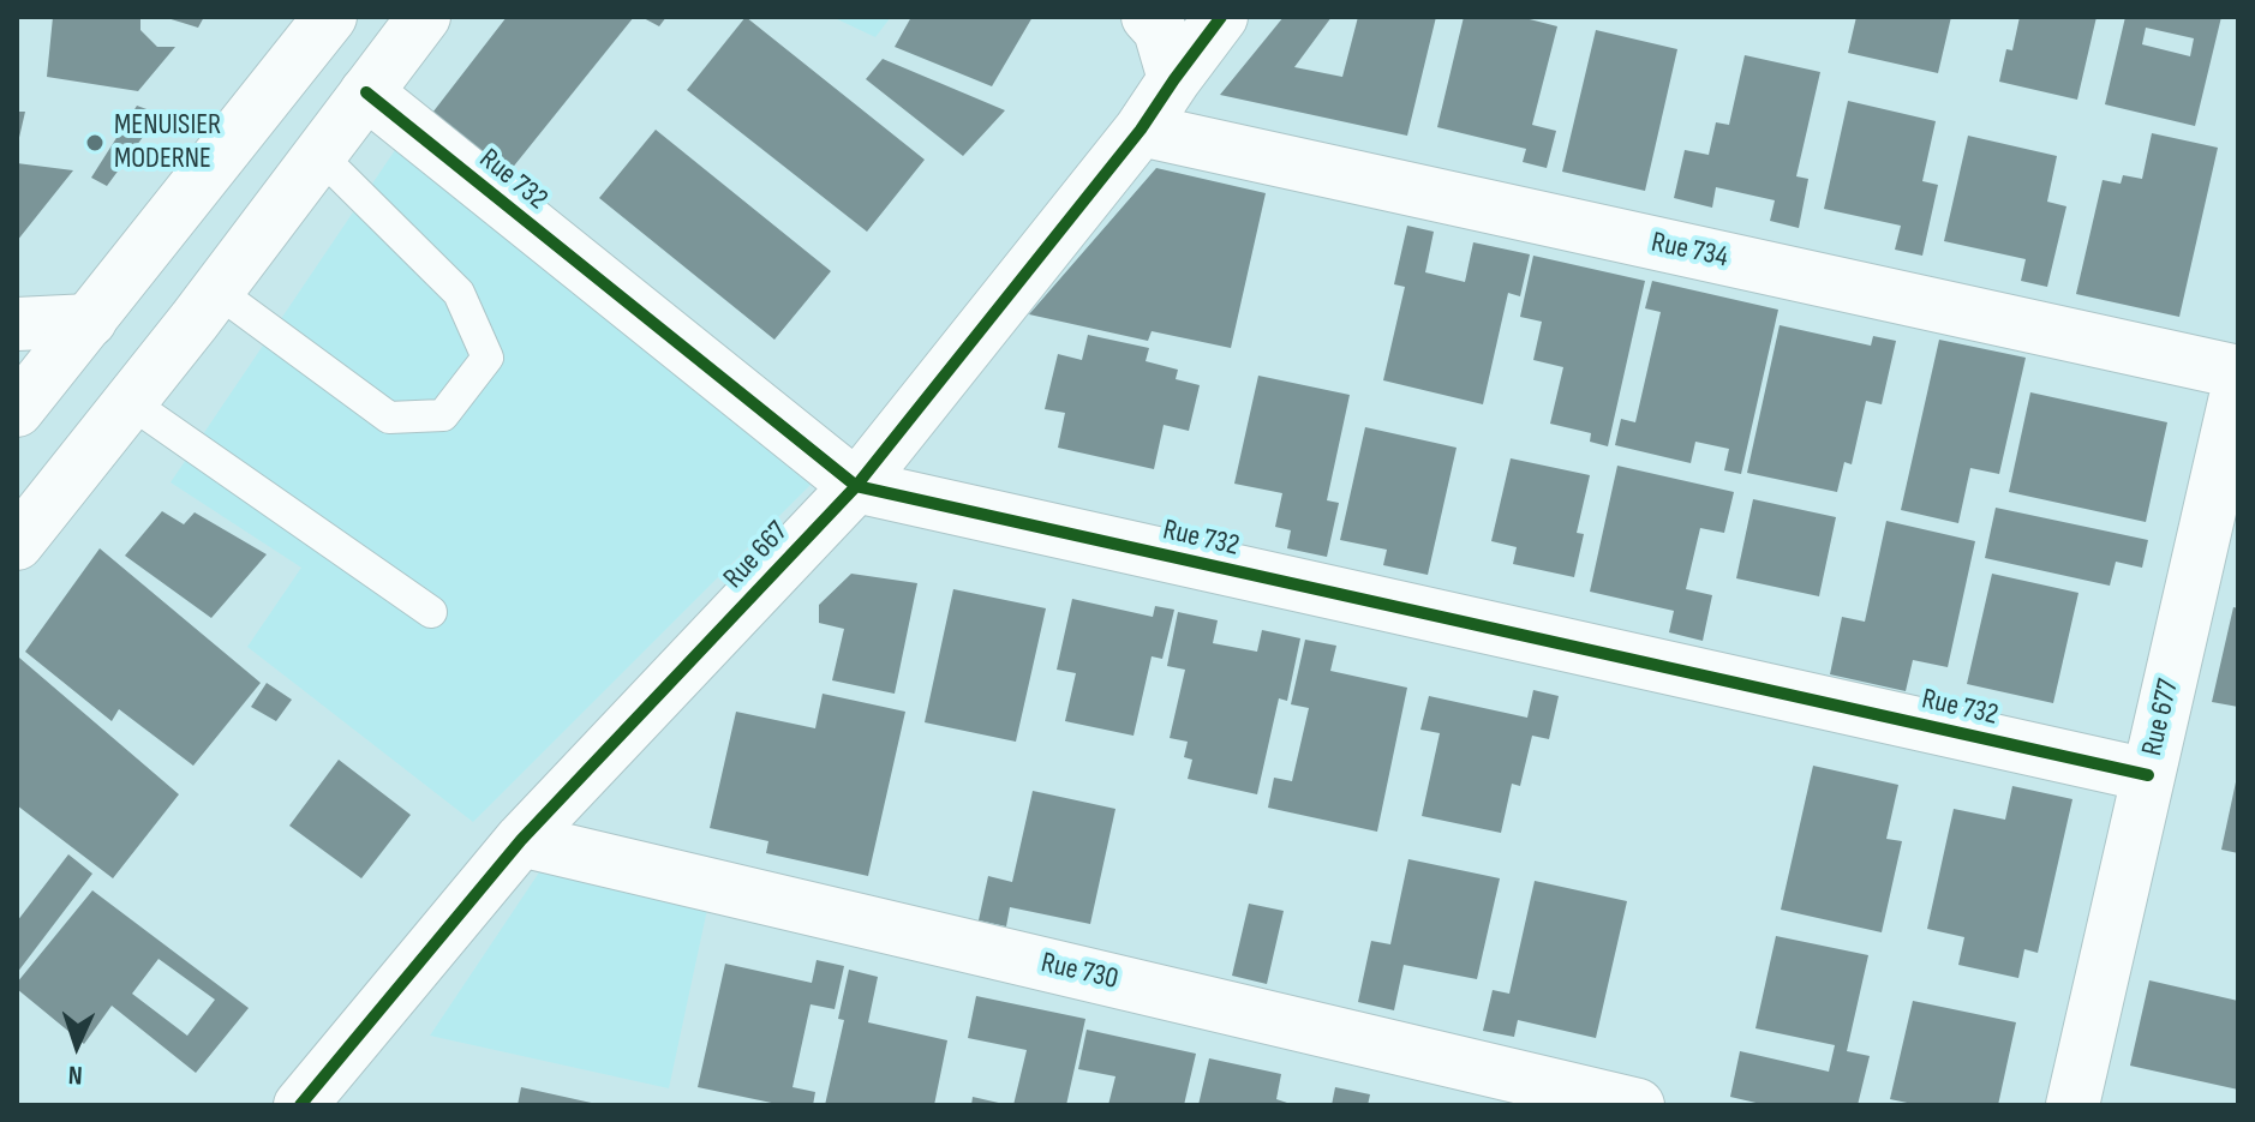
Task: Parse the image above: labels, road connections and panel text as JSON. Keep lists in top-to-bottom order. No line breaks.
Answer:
{"streets":{"street":["Rue 732","Rue 734","Rue 667","Rue 677","Rue 730"]},"crossings":[["Rue 732","Rue 667"],["Rue 732","Rue 677"],["Rue 734","Rue 667"],["Rue 667","Rue 730"]],"places":["MENUISIER MODERNE"],"north":"bottom"}
